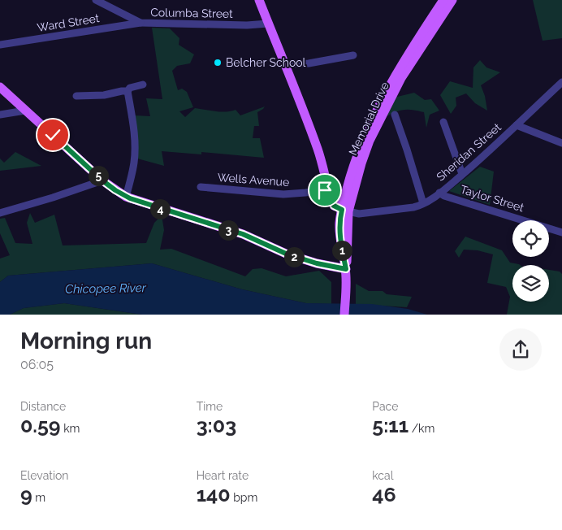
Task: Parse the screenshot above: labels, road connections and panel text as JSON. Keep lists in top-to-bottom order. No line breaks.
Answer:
{"streets":{"main road":["Memorial Drive"],"street":["Columba Street","Ward Street","Sheridan Street","Wells Avenue","Taylor Street"]},"crossings":[["Columba Street","Ward Street"],["Memorial Drive","Sheridan Street"],["Sheridan Street","Taylor Street"]],"water":["Chicopee River"],"places":["Belcher School"],"page":{"pins":["5","4","3","1","2"],"heading":["Morning run","06:05"],"stats":[["Distance","0.59 km"],["Time","3:03"],["Pace","5:11 /km"],["Elevation","9 m"],["Heart rate","140 bpm"],["kcal","46"]]}}
